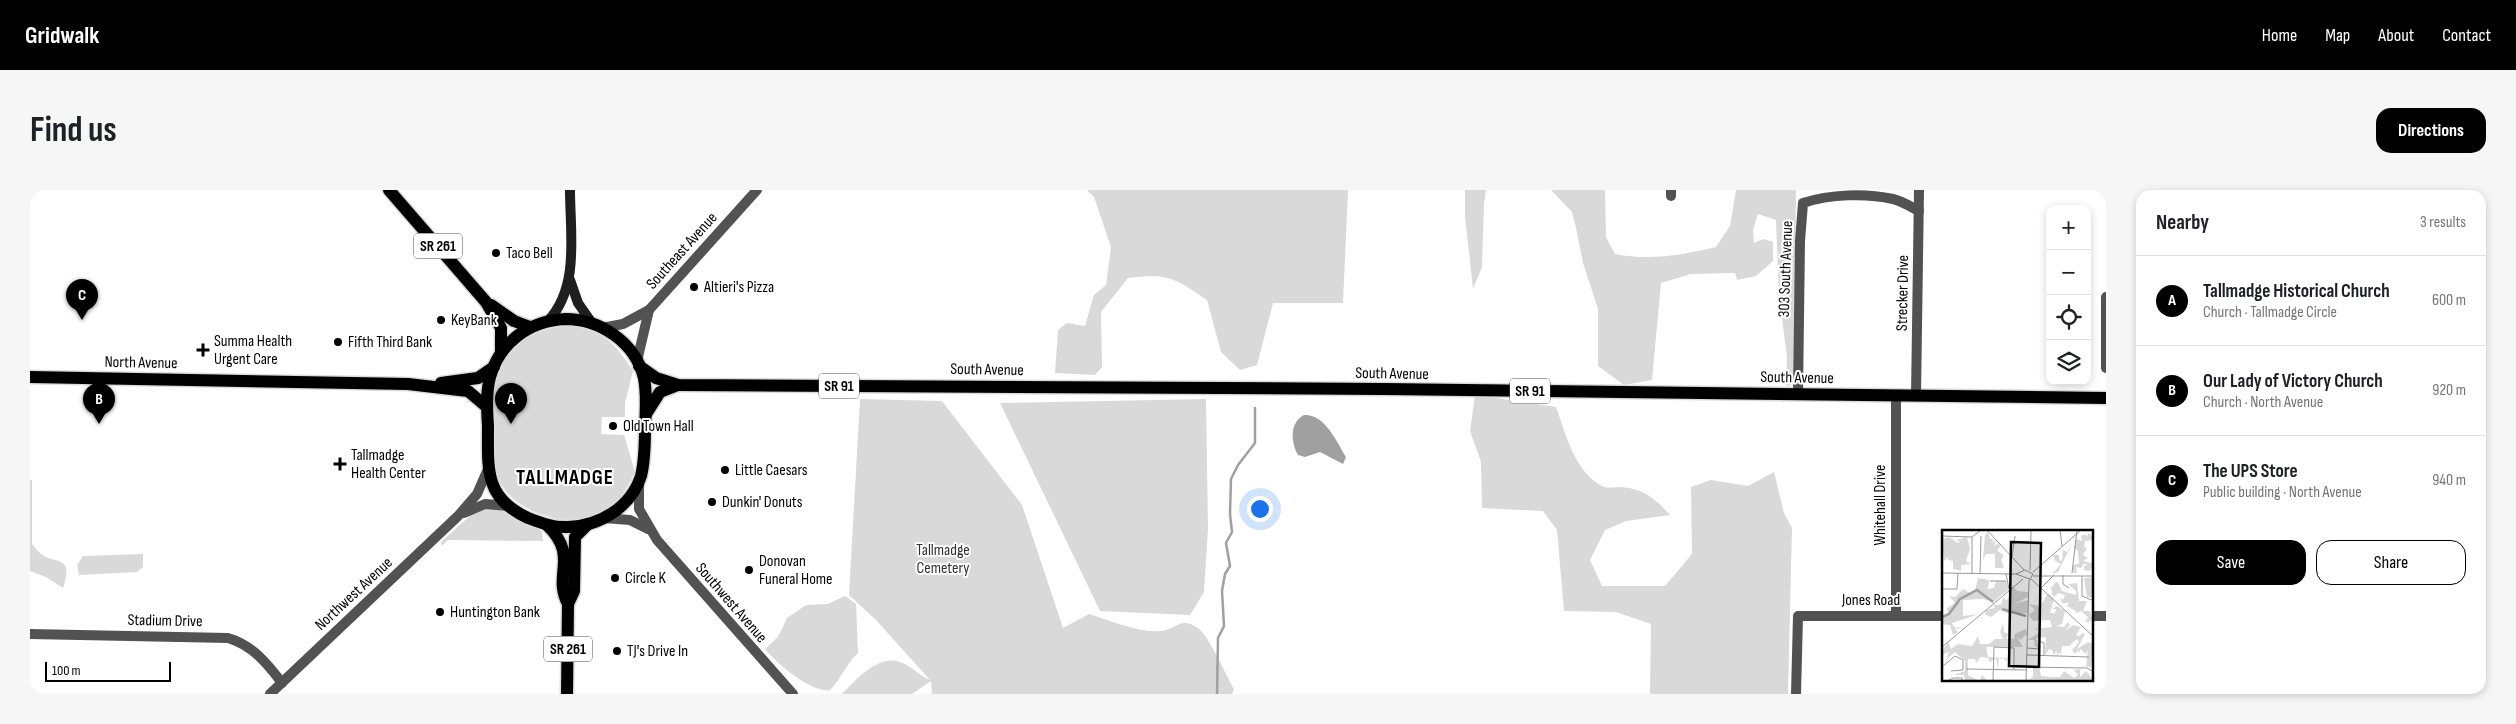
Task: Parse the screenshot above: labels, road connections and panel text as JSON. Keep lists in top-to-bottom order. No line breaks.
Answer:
{"streets":{"main road":["SR 261","North Avenue","South Avenue","SR 91"],"street":["Southeast Avenue","303 South Avenue","Strecker Drive","Whitehall Drive","Northwest Avenue","Jones Road","Southwest Avenue","Stadium Drive"]},"crossings":[["SR 261","SR 91"],["Southeast Avenue","South Avenue"],["Southeast Avenue","SR 91"],["303 South Avenue","Strecker Drive"],["303 South Avenue","South Avenue"],["Strecker Drive","South Avenue"],["North Avenue","SR 91"],["South Avenue","SR 91"],["South Avenue","Whitehall Drive"],["Whitehall Drive","Jones Road"],["Northwest Avenue","Stadium Drive"]],"districts":["TALLMADGE"],"parks":["Tallmadge Cemetery"],"places":{"other":["Taco Bell","Altieri's Pizza","KeyBank","Fifth Third Bank","Old Town Hall","Little Caesars","Dunkin' Donuts","Donovan Funeral Home","Circle K","Huntington Bank","TJ's Drive In"],"health":["Summa Health Urgent Care","Tallmadge Health Center"]},"scale_bar":"100 m","page":{"header":"Gridwalk","nav":["Home","Map","About","Contact"],"buttons":["Directions",["Save","Share"]],"title":"Find us","heading":["Nearby","3 results"],"map_buttons":["+","−"],"list":[{"mark":"A","name":"Tallmadge Historical Church","note":"Church · Tallmadge Circle","value":"600 m"},{"mark":"B","name":"Our Lady of Victory Church","note":"Church · North Avenue","value":"920 m"},{"mark":"C","name":"The UPS Store","note":"Public building · North Avenue","value":"940 m"}],"pins":["C","A","B"],"scale":"100 m"}}
